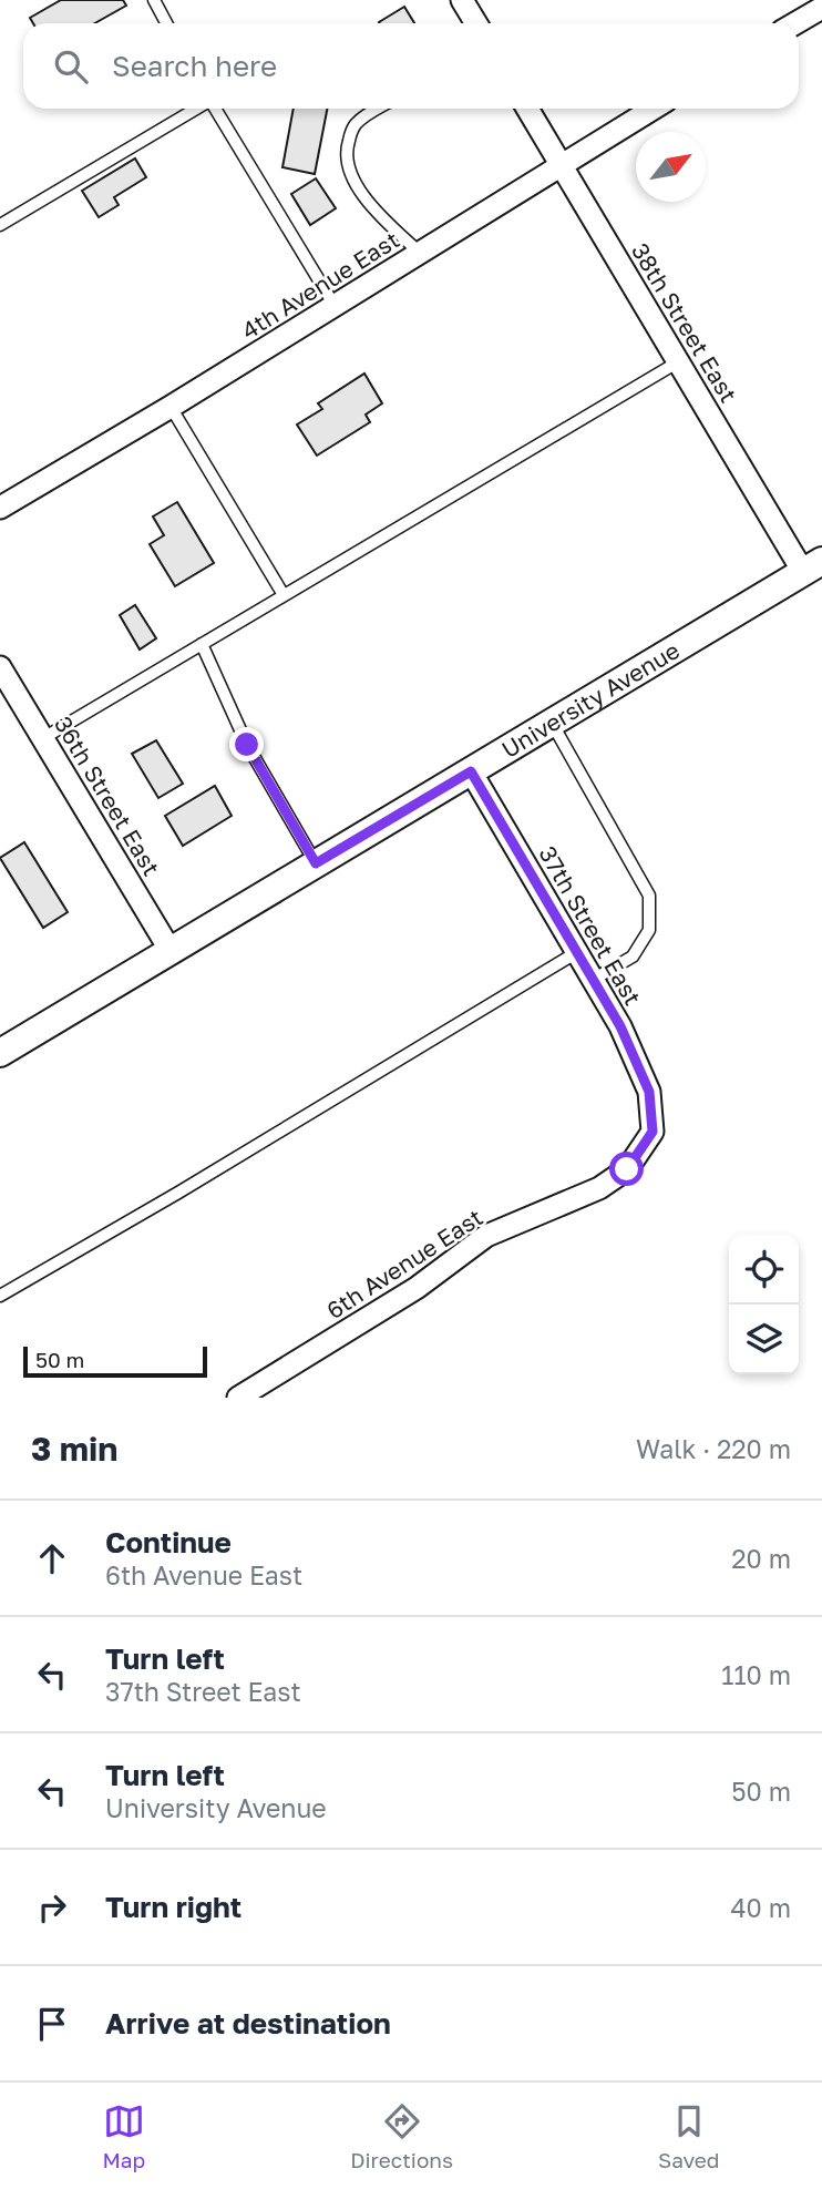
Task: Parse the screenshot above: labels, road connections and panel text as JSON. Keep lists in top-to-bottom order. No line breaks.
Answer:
{"streets":{"street":["4th Avenue East","38th Street East","University Avenue","36th Street East","37th Street East","6th Avenue East"]},"crossings":[["4th Avenue East","38th Street East"],["38th Street East","University Avenue"],["University Avenue","36th Street East"],["University Avenue","37th Street East"],["37th Street East","6th Avenue East"]],"scale_bar":"50 m","north":"top right","page":{"search":"Search here","scale":"50 m","heading":["3 min","Walk · 220 m"],"list":[["Continue","6th Avenue East","20 m"],["Turn left","37th Street East","110 m"],["Turn left","University Avenue","50 m"],["Turn right","40 m"],"Arrive at destination"],"nav":["Map","Directions","Saved"]}}
